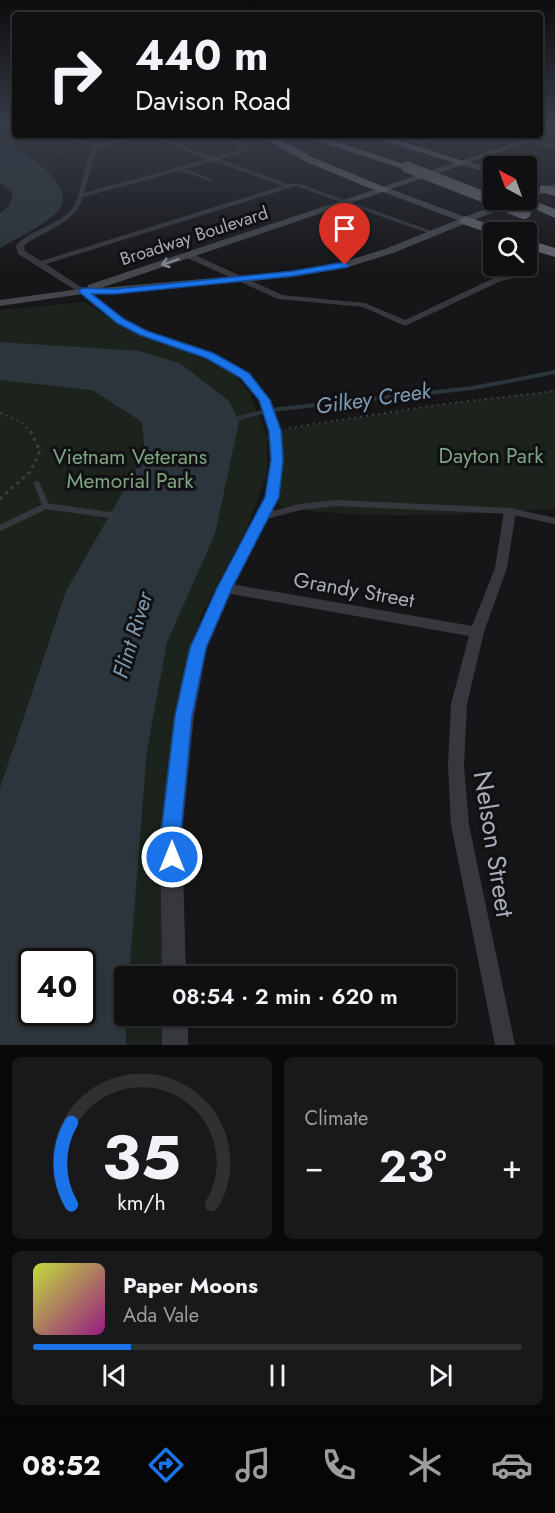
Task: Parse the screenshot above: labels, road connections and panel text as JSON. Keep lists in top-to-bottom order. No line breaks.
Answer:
{"streets":{"main road":["Broadway Boulevard"],"street":["Grandy Street","Nelson Street"]},"crossings":[["Grandy Street","Nelson Street"]],"water":["Gilkey Creek","Flint River"],"parks":["Dayton Park","Vietnam Veterans Memorial Park"],"north":"top left","page":{"turn":["440 m","Davison Road"],"limit":"40","trip":"08:54 · 2 min · 620 m","tile":"Climate","heat":["−","23°","+"],"song":["Paper Moons","Ada Vale"],"tabs":"08:52","gauge":["35","km/h"]}}
